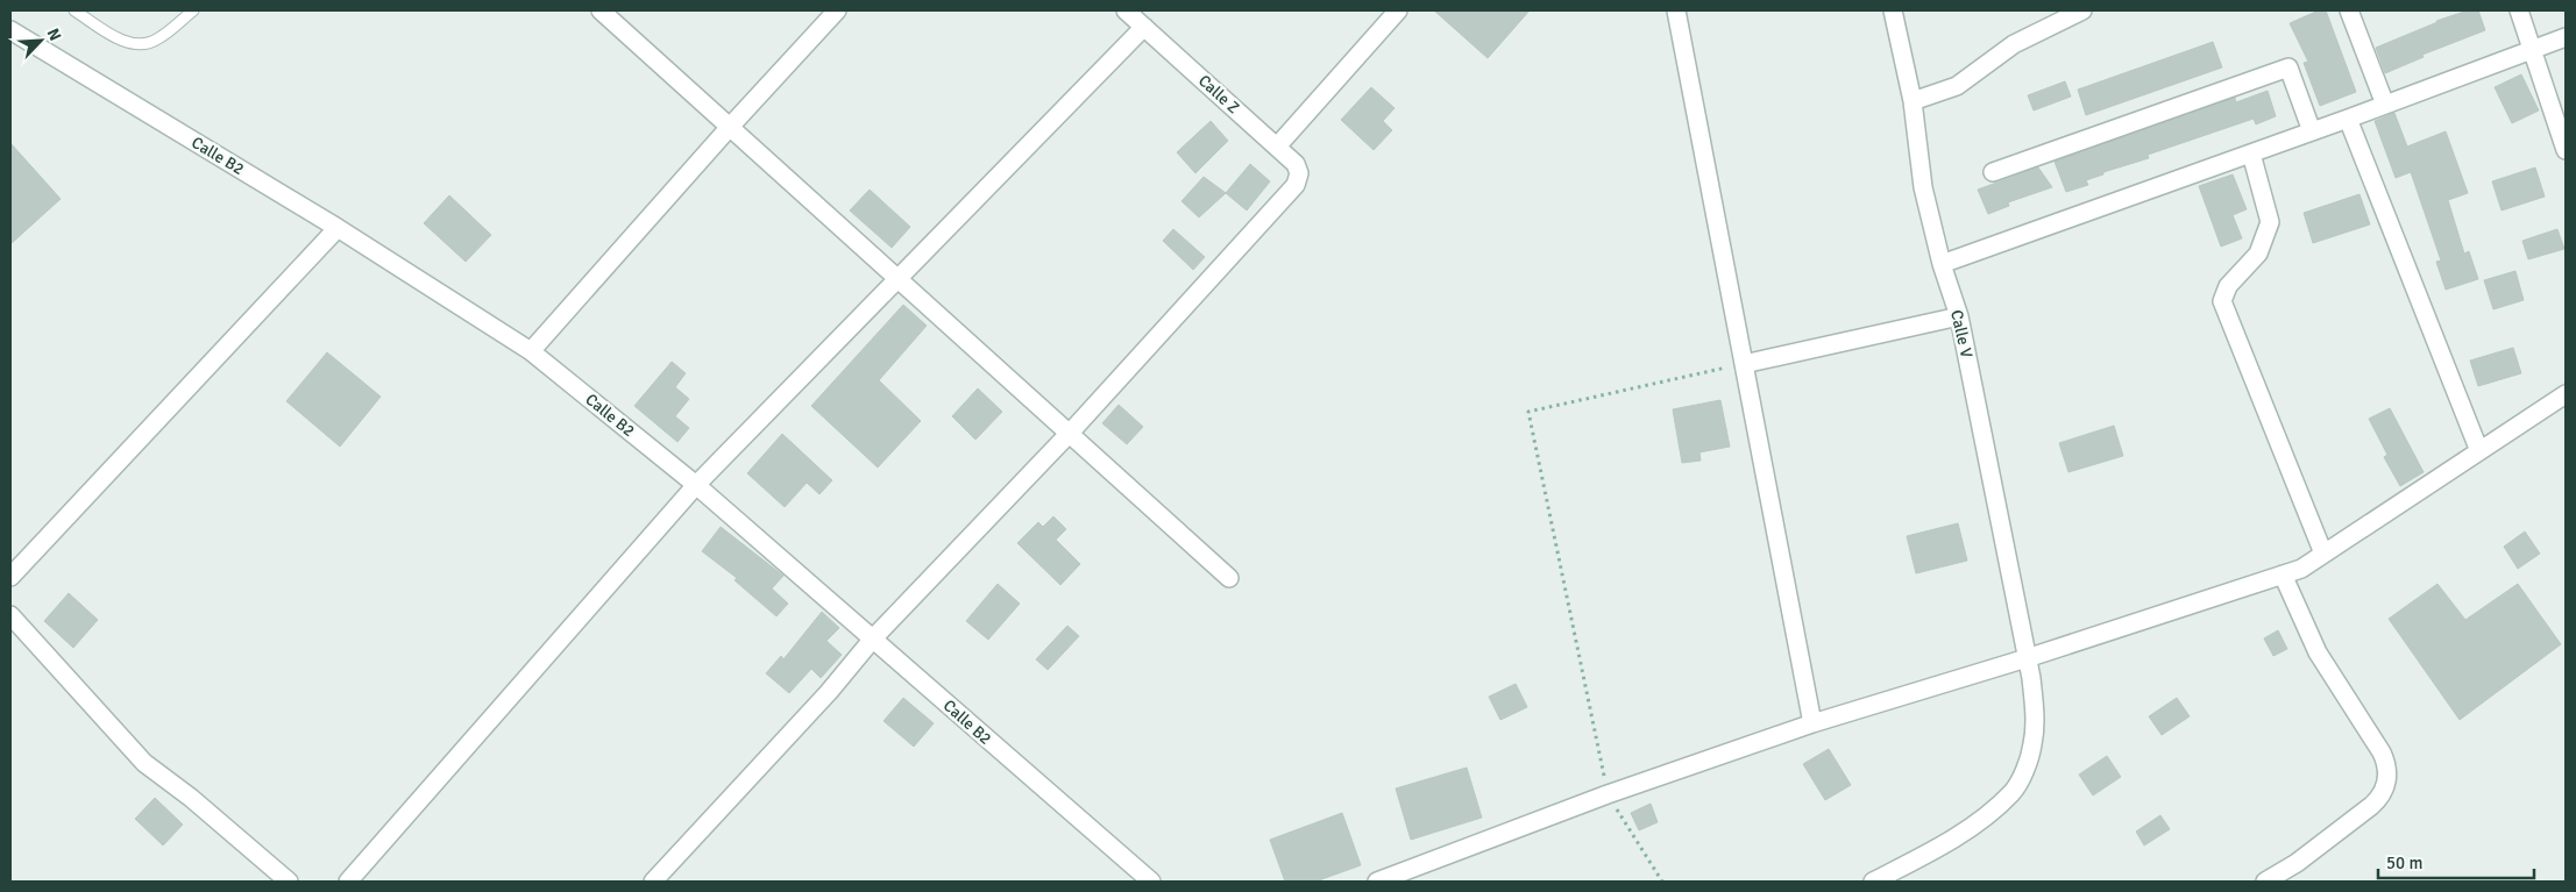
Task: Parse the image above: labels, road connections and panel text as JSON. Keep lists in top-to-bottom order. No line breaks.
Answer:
{"streets":{"street":["Calle Z","Calle B2","Calle V"]},"scale_bar":"50 m","north":"top right"}
